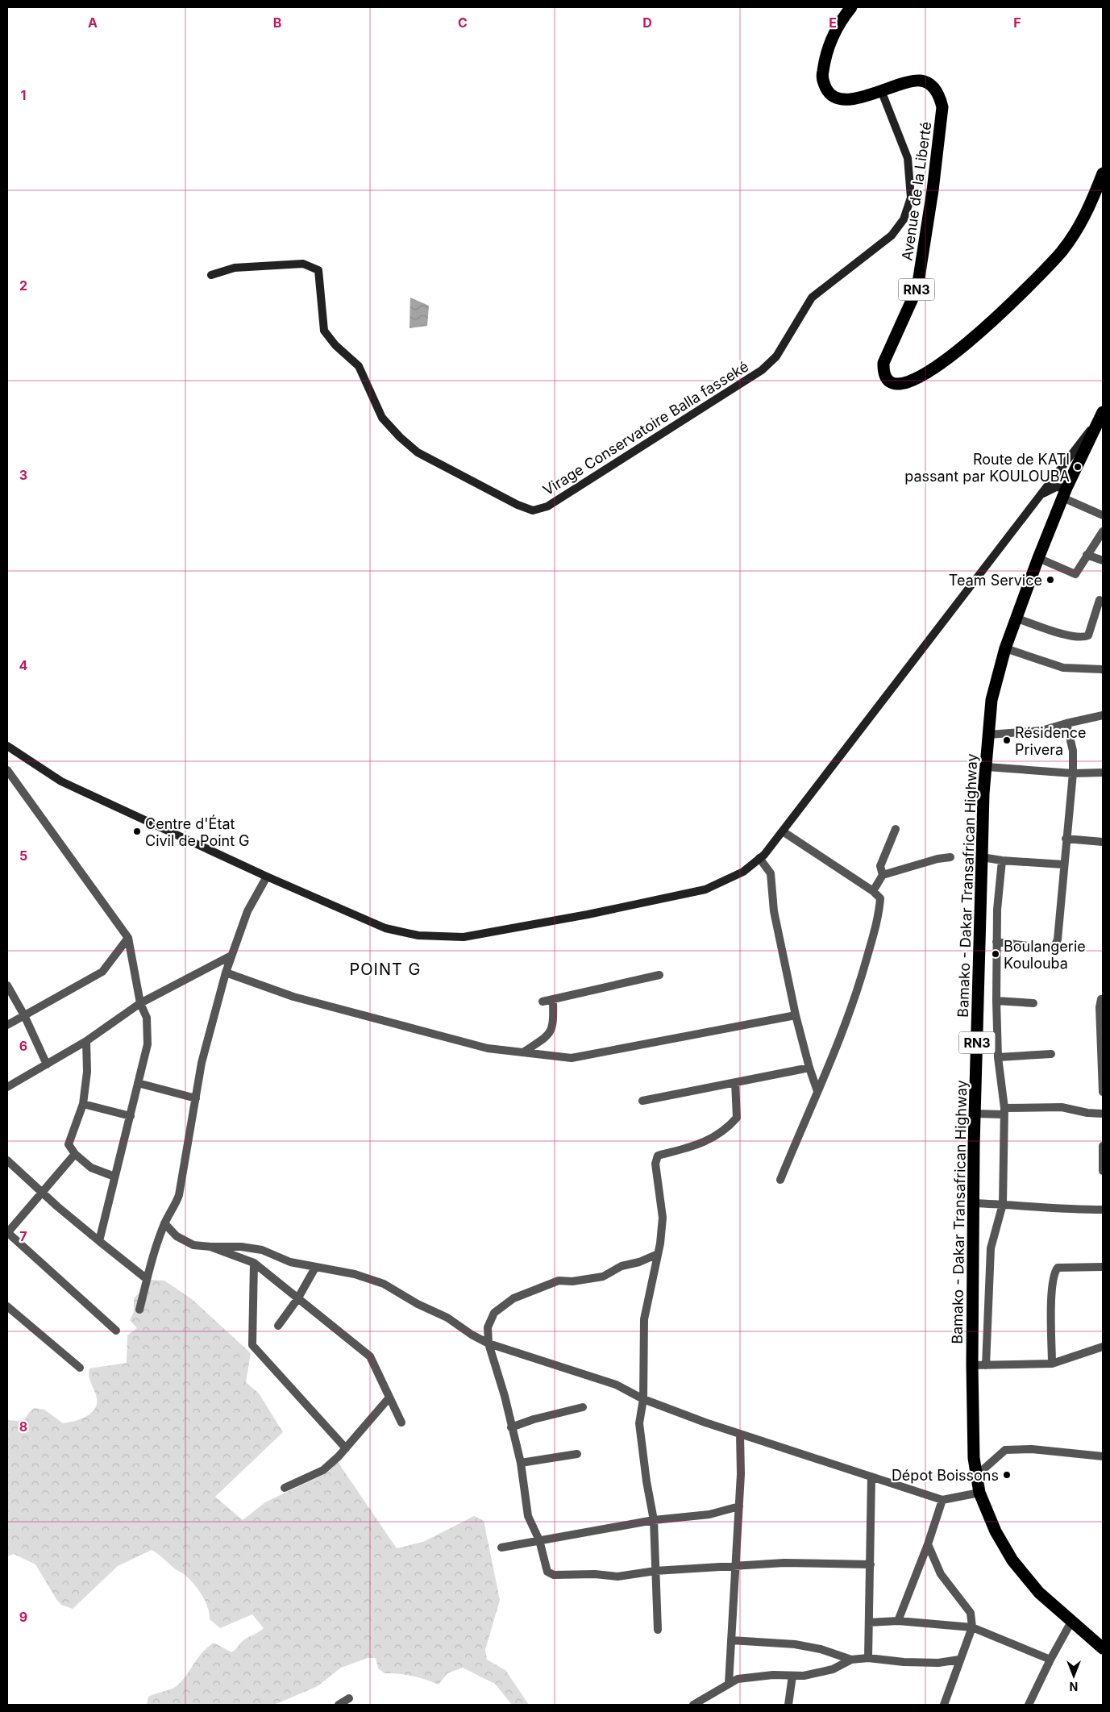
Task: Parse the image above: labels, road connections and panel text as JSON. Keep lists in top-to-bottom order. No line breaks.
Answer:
{"streets":{"highway":["Avenue de la Liberté","RN3","Bamako - Dakar Transafrican Highway"],"street":["Virage Conservatoire Balla fasseké"]},"crossings":[["Avenue de la Liberté","Virage Conservatoire Balla fasseké"]],"districts":["POINT G"],"places":["Route de KATI passant par KOULOUBA","Team Service","Résidence Privera","Centre d'État Civil de Point G","Boulangerie Koulouba","Dépot Boissons"],"north":"bottom","grid":{"columns":["A","B","C","D","E","F"],"rows":["1","2","3","4","5","6","7","8","9"]}}
